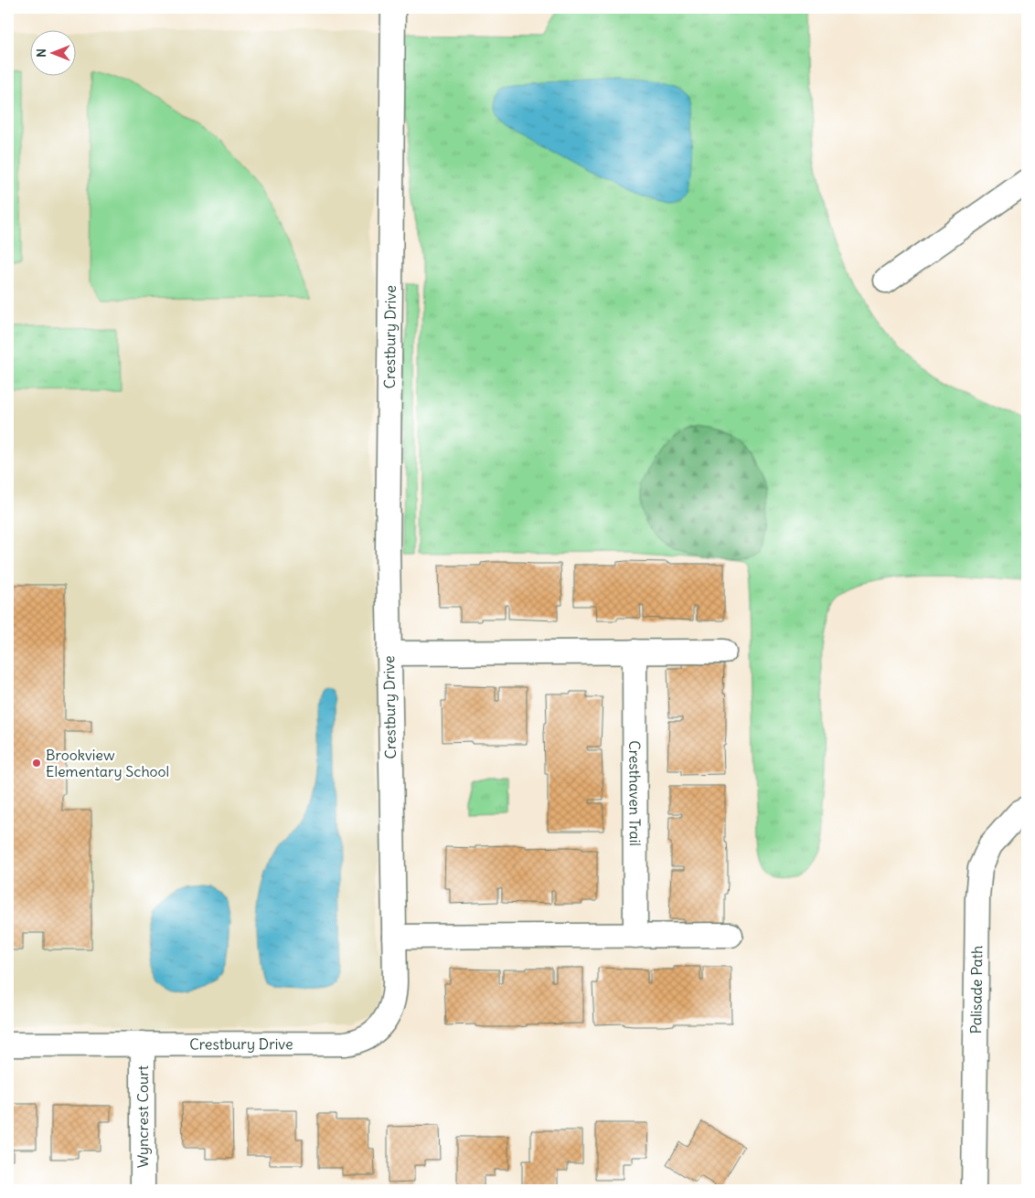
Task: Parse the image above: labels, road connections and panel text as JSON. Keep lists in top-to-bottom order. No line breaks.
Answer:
{"streets":{"street":["Crestbury Drive","Cresthaven Trail","Palisade Path","Wyncrest Court"]},"crossings":[["Crestbury Drive","Wyncrest Court"]],"places":["Brookview Elementary School"],"north":"left"}
